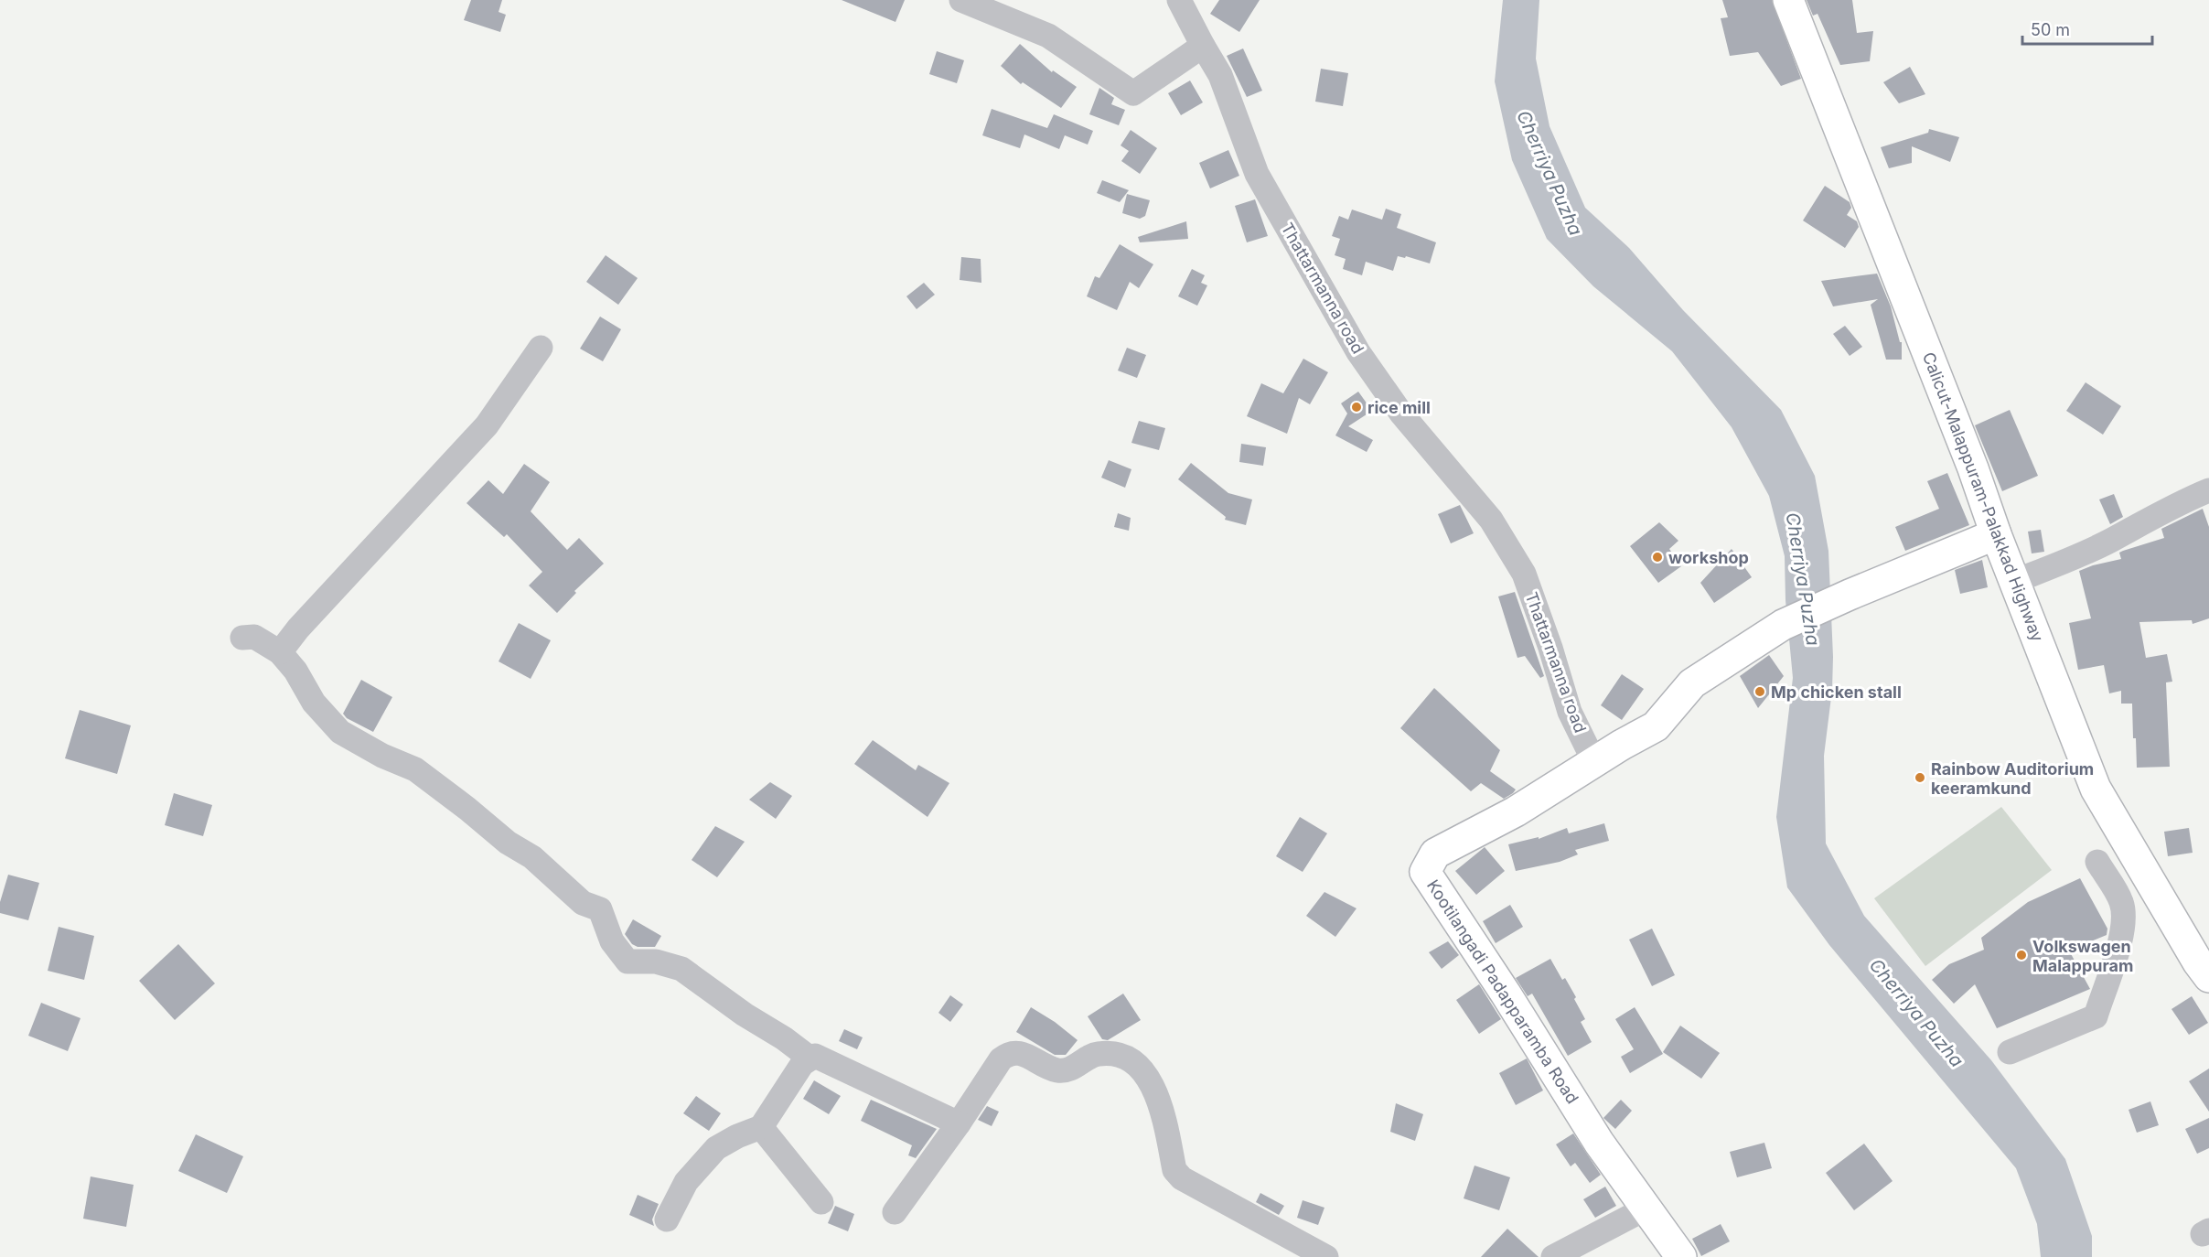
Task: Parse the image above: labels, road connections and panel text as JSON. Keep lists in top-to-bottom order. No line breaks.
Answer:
{"streets":{"main road":["Calicut-Malappuram-Palakkad Highway","Kootilangadi Padapparamba Road"],"street":["Thattarmanna road"]},"crossings":[["Thattarmanna road","Kootilangadi Padapparamba Road"],["Calicut-Malappuram-Palakkad Highway","Kootilangadi Padapparamba Road"]],"water":["Cherriya Puzha"],"places":["rice mill","workshop","Mp chicken stall","Rainbow Auditorium keeramkund","Volkswagen Malappuram"],"scale_bar":"50 m"}
